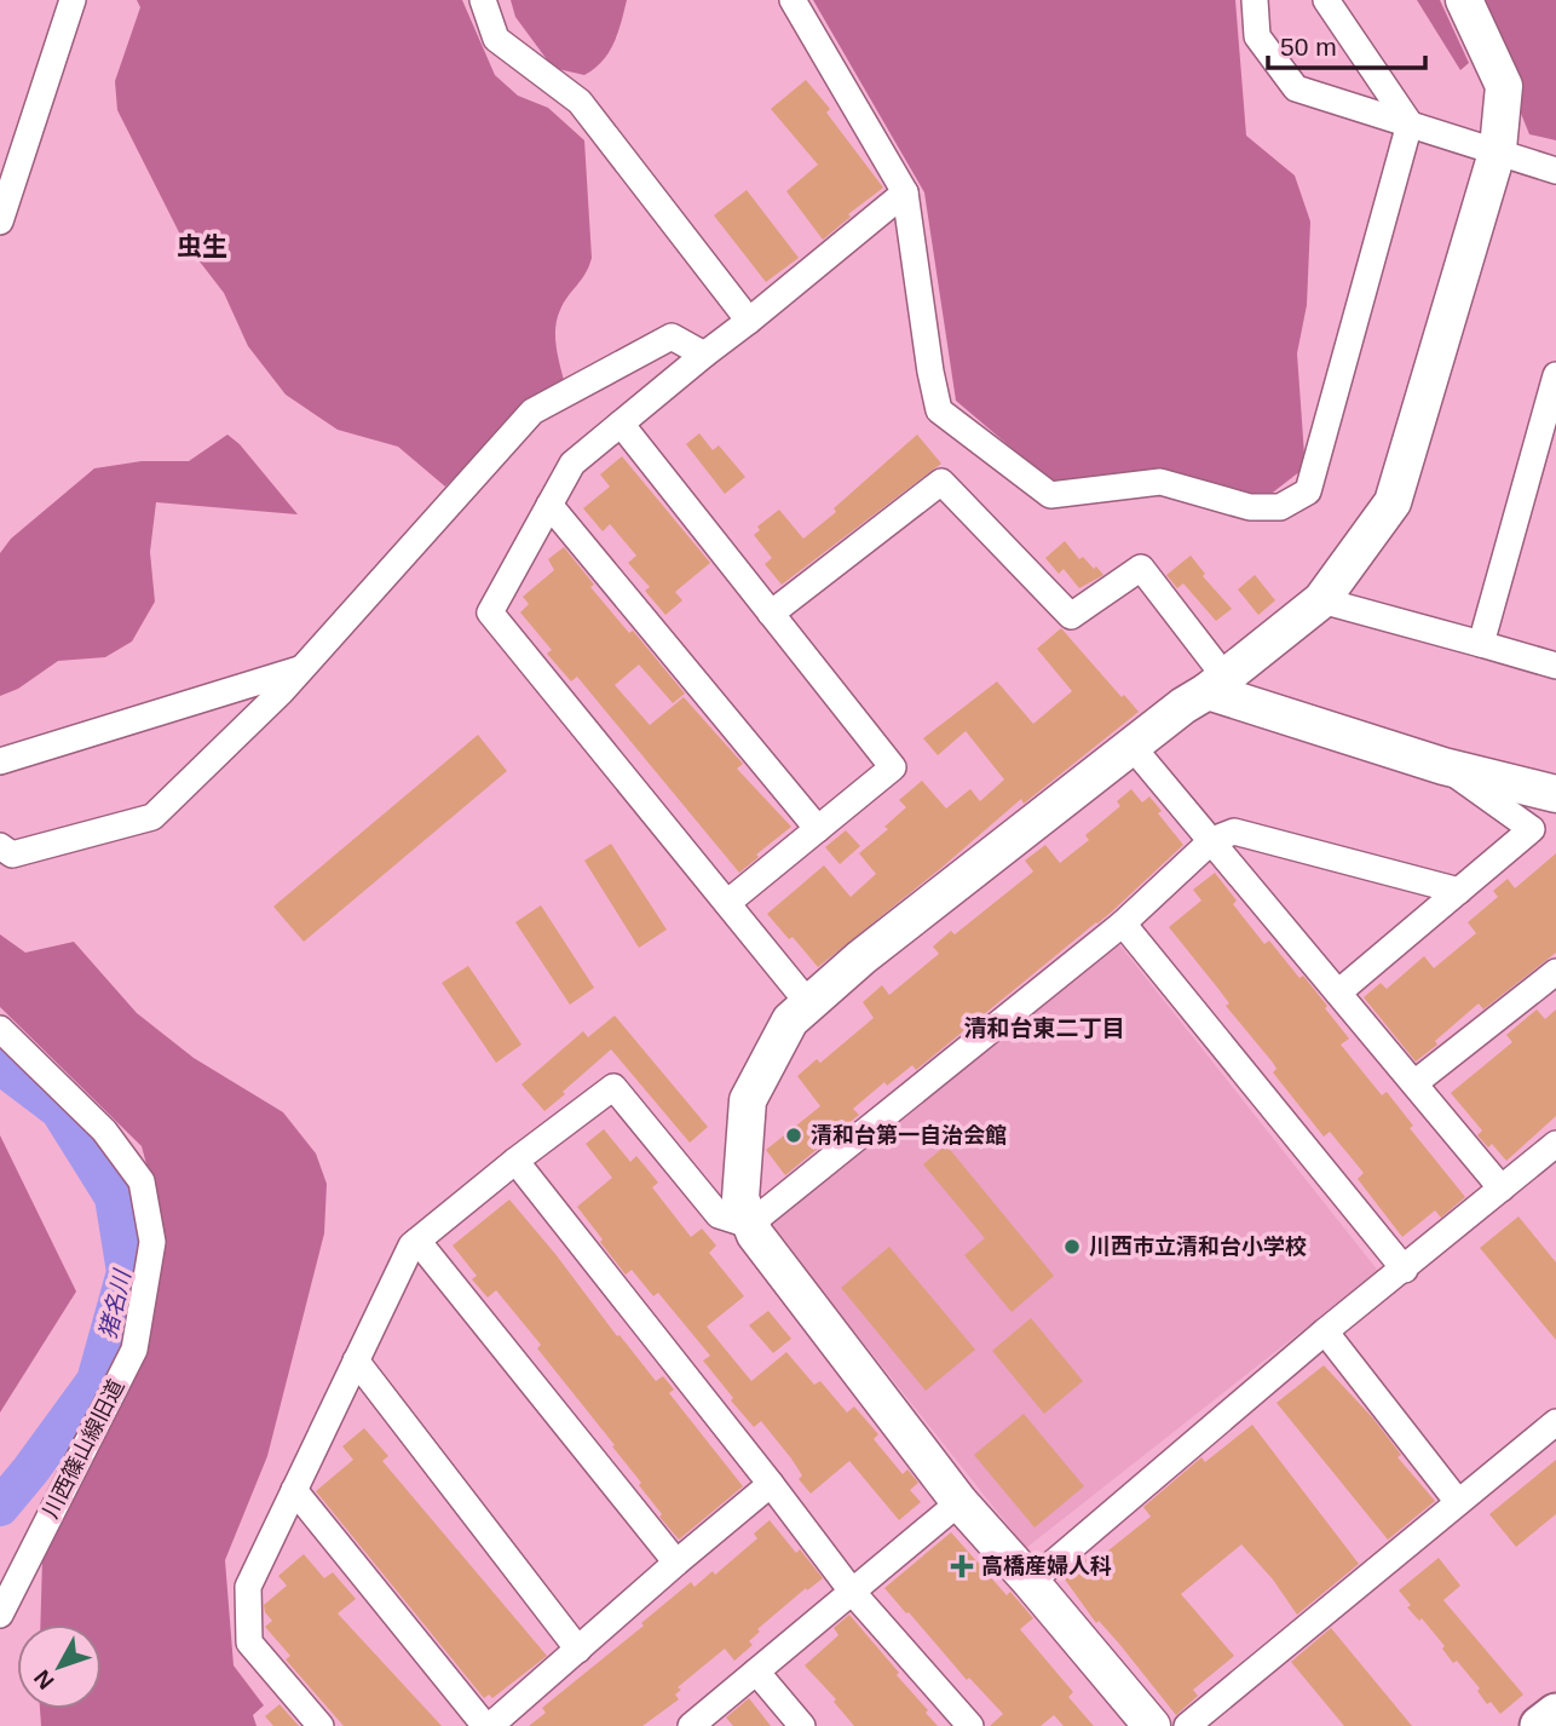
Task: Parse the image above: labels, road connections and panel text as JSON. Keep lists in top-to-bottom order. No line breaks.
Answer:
{"streets":{"street":["川西篠山線旧道"]},"districts":["虫生","清和台東二丁目"],"water":["猪名川"],"places":{"other":["清和台第一自治会館","川西市立清和台小学校"],"health":["高橋産婦人科"]},"scale_bar":"50 m","north":"bottom left"}
